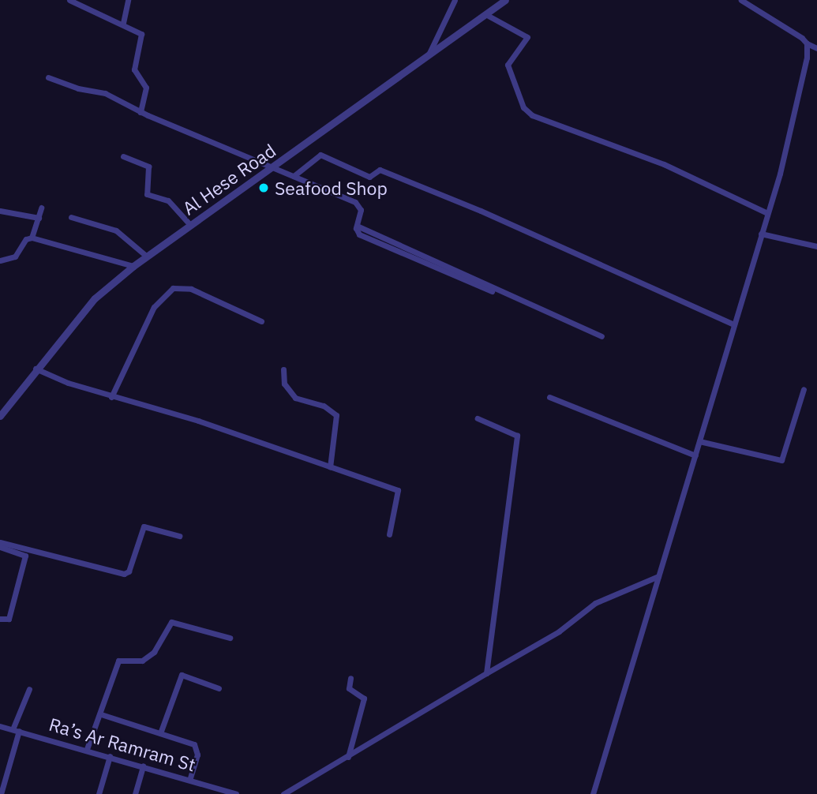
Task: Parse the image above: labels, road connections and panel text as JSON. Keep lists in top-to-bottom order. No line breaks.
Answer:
{"streets":{"street":["Al Hese Road","Ra’s Ar Ramram St"]},"places":["Seafood Shop"]}
